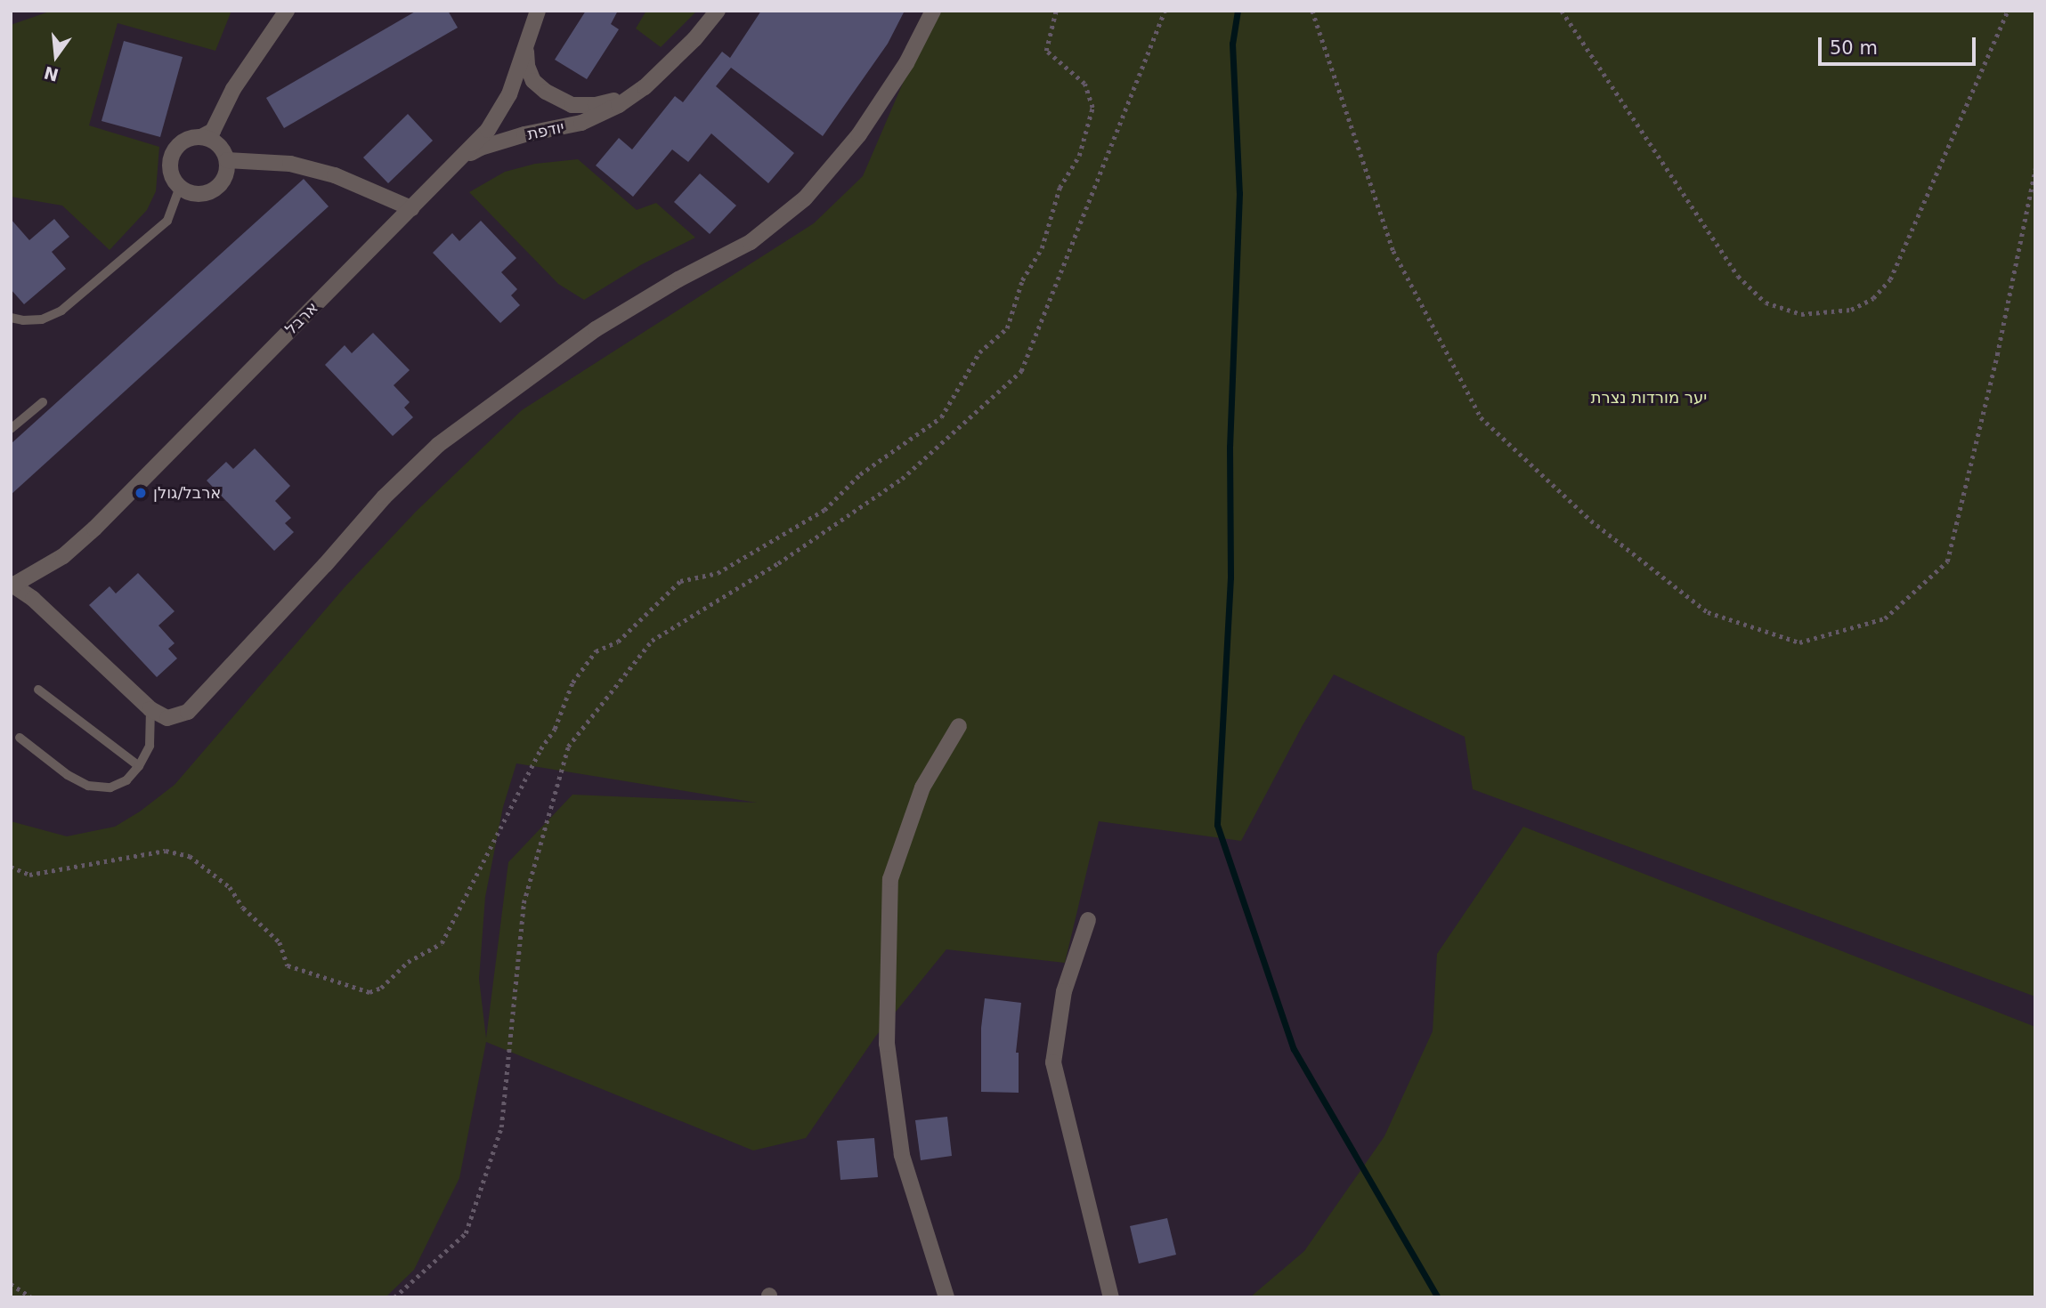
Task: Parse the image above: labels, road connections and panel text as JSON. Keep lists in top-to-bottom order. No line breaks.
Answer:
{"streets":{"street":["יודפת","ארבל"]},"crossings":[["יודפת","ארבל"]],"parks":["יער מורדות נצרת"],"places":["ארבל/גולן"],"scale_bar":"50 m","north":"bottom"}
